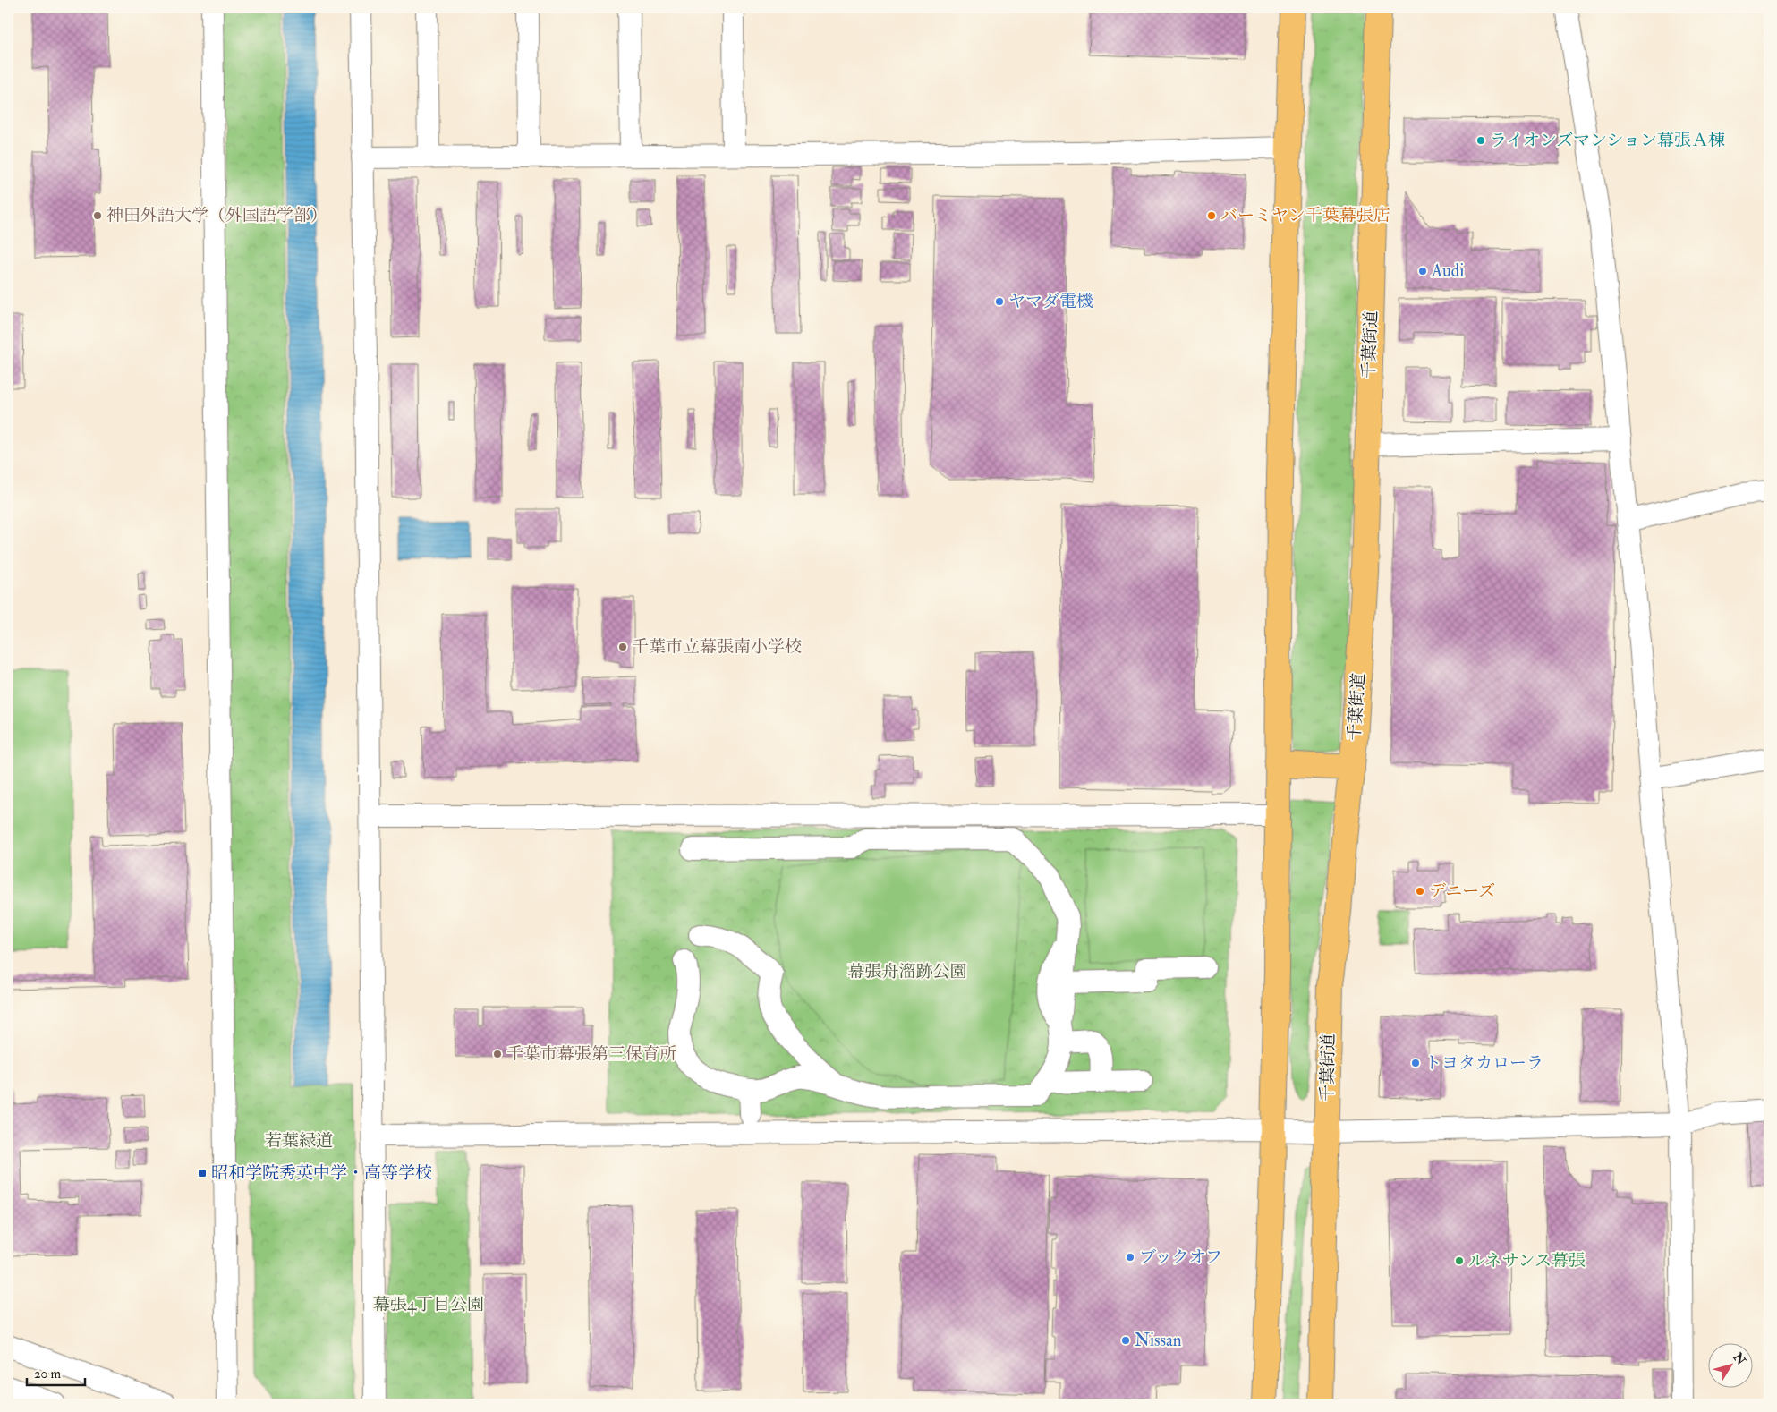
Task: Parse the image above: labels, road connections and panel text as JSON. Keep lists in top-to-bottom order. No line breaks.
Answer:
{"streets":{"highway":["千葉街道"]},"parks":["幕張舟溜跡公園","若葉緑道","幕張4丁目公園"],"places":{"other":["ライオンズマンション幕張Ａ棟","神田外語大学（外国語学部）","バーミヤン千葉幕張店","Audi","ヤマダ電機","千葉市立幕張南小学校","デニーズ","千葉市幕張第三保育所","トヨタカローラ","ブックオフ","ルネサンス幕張","Nissan"],"transit":["昭和学院秀英中学・高等学校"]},"scale_bar":"20 m","north":"top right"}
